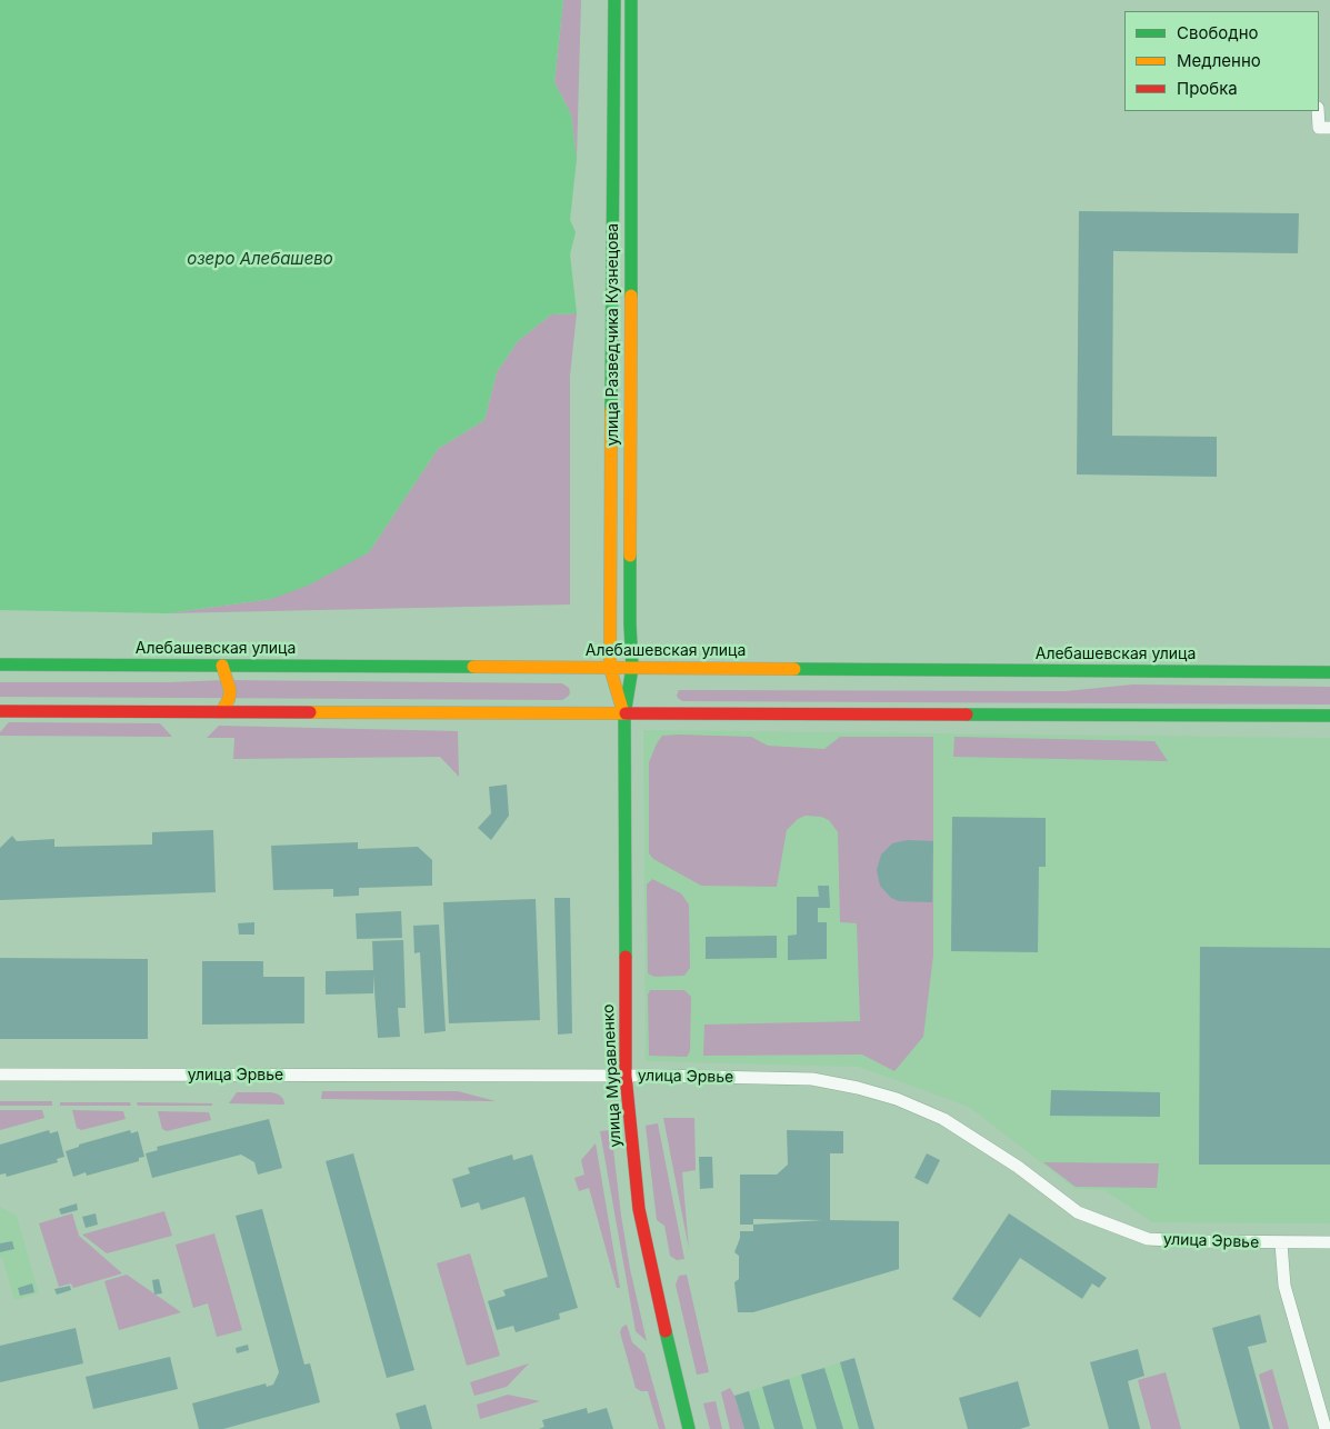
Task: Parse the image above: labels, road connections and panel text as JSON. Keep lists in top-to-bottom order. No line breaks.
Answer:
{"streets":{"main road":["улица Разведчика Кузнецова","Алебашевская улица","улица Муравленко"],"street":["улица Эрвье"]},"crossings":[["улица Разведчика Кузнецова","Алебашевская улица"],["улица Разведчика Кузнецова","улица Муравленко"],["улица Эрвье","улица Муравленко"]],"water":["озеро Алебашево"],"legend":["Свободно","Медленно","Пробка"]}
